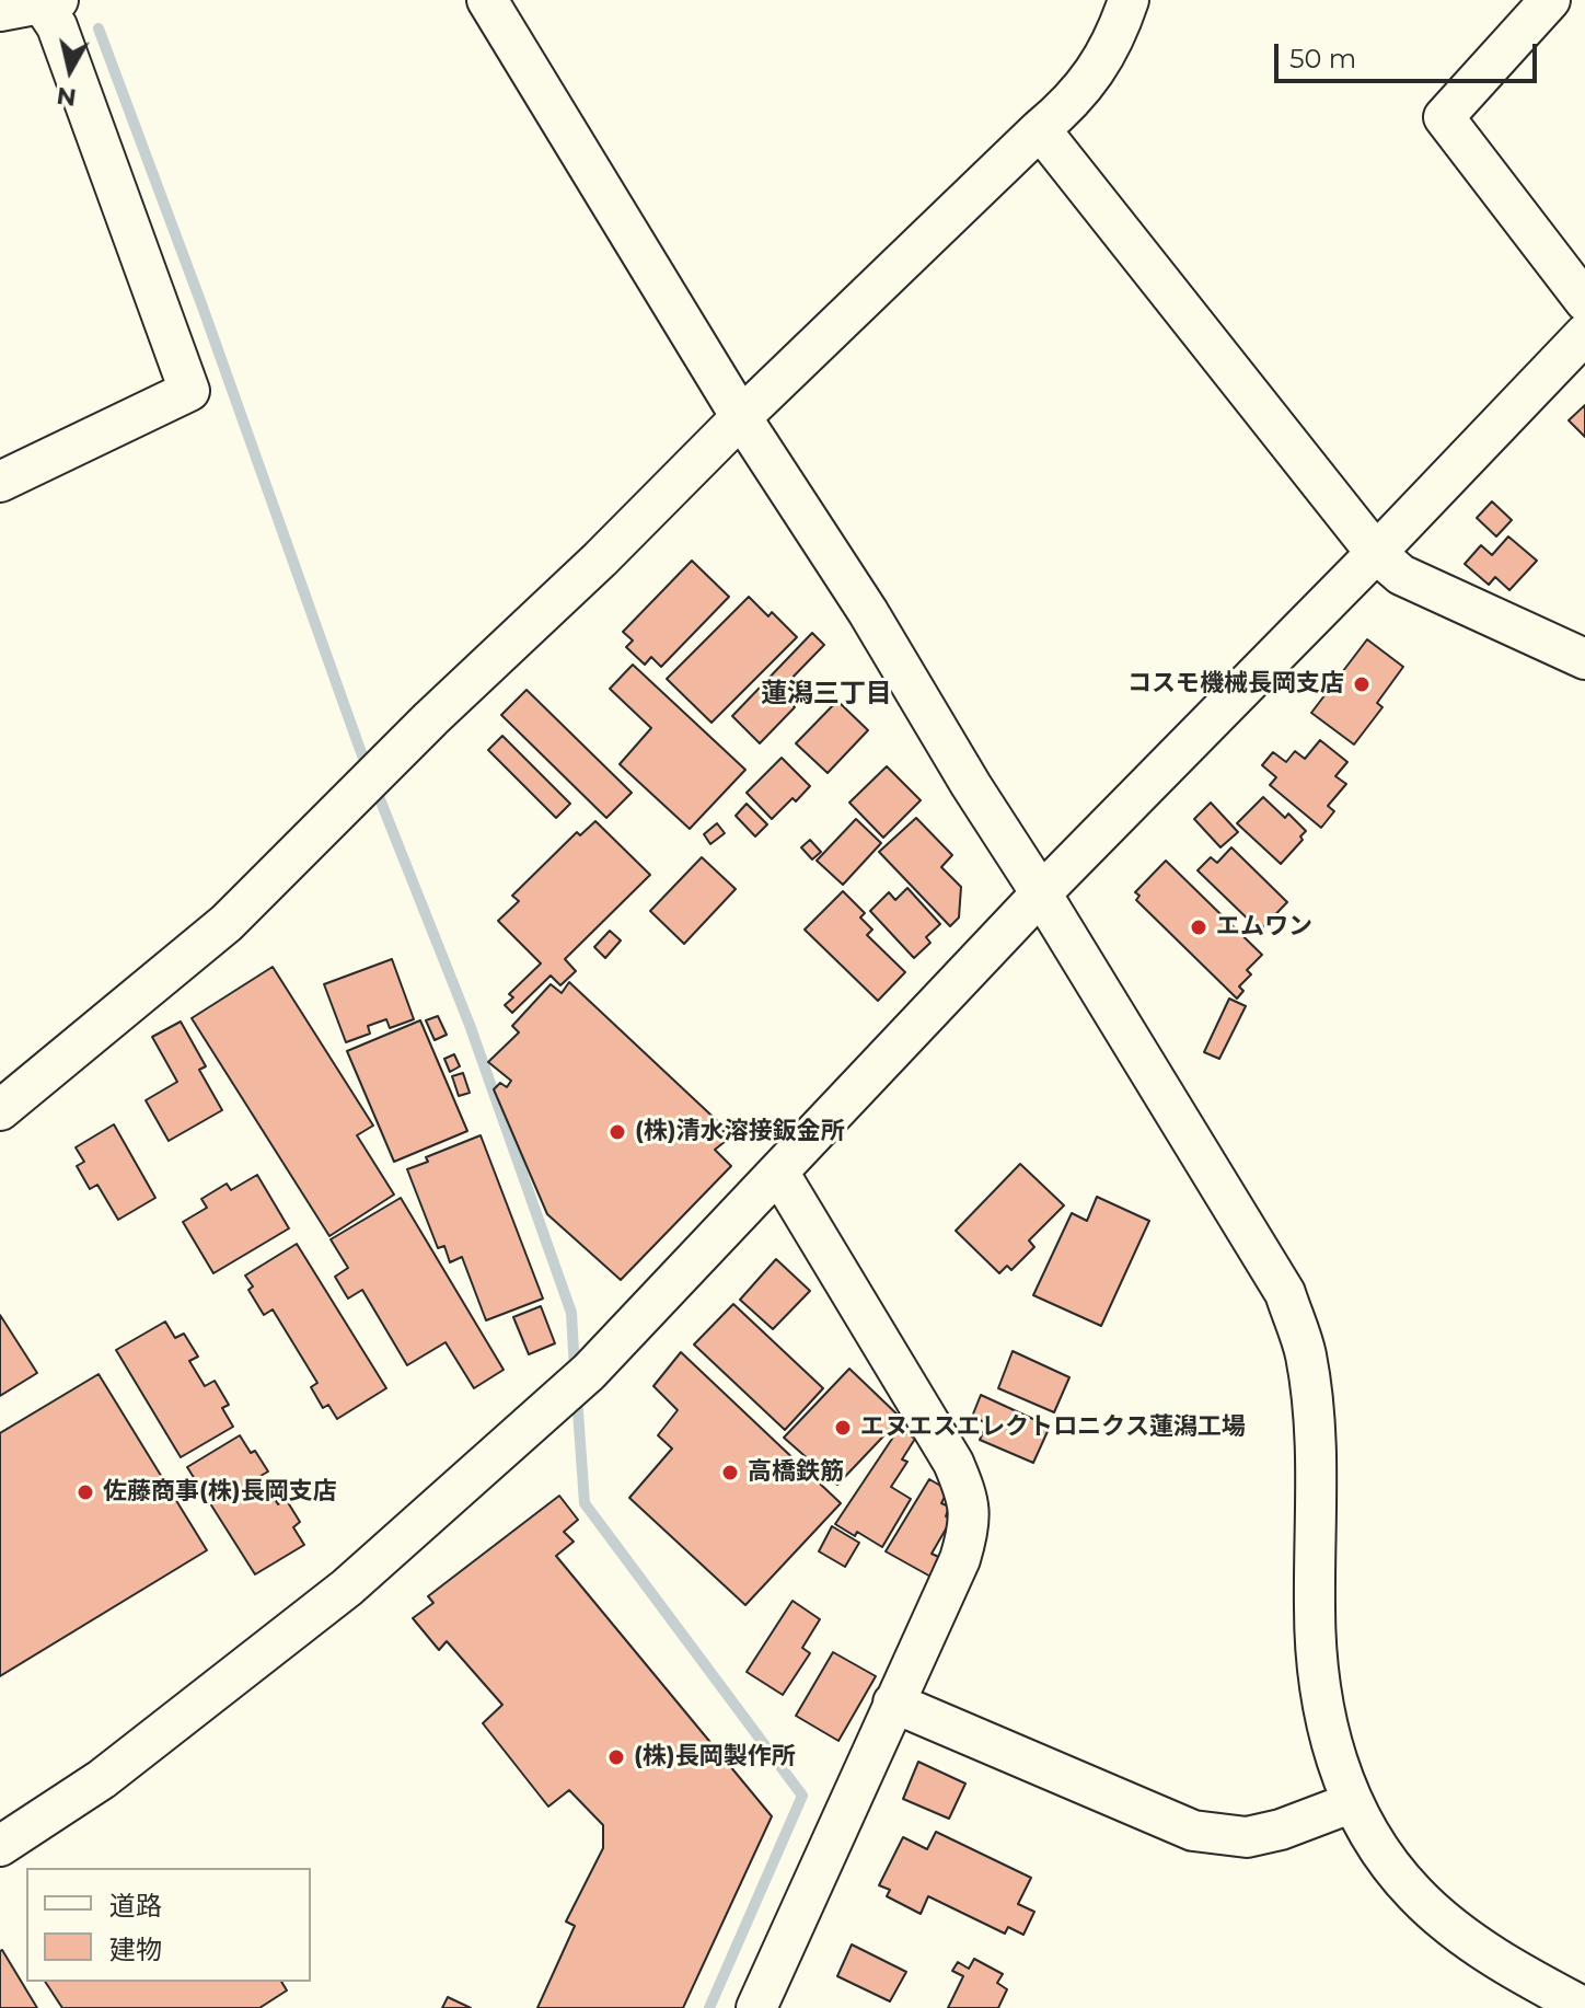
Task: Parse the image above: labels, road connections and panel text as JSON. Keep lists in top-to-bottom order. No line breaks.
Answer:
{"districts":["蓮潟三丁目"],"places":["コスモ機械長岡支店","エムワン","(株)清水溶接鈑金所","エヌエスエレクトロニクス蓮潟工場","高橋鉄筋","佐藤商事(株)長岡支店","(株)長岡製作所"],"legend":["道路","建物"],"scale_bar":"50 m","north":"bottom"}
